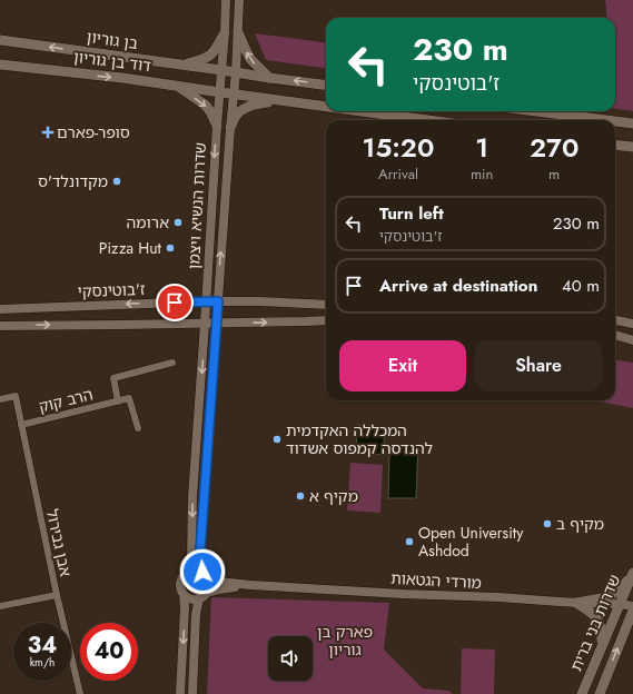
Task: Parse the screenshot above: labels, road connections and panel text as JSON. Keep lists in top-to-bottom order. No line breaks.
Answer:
{"streets":{"main road":["בן גוריון","דוד בן גוריון","שדרות בני ברית"],"street":["שדרות הנשיא ויצמן","ז'בוטינסקי","הרב קוק","אבן גבירול","מורדי הגטאות"]},"crossings":[["בן גוריון","שדרות הנשיא ויצמן"],["דוד בן גוריון","שדרות הנשיא ויצמן"],["שדרות הנשיא ויצמן","ז'בוטינסקי"],["שדרות הנשיא ויצמן","מורדי הגטאות"],["הרב קוק","אבן גבירול"],["מורדי הגטאות","שדרות בני ברית"]],"one_way":["בן גוריון","דוד בן גוריון"],"parks":["פארק בן גוריון"],"places":{"health":["סופר-פארם"],"other":["מקדונלד'ס","ארומה","Pizza Hut","המכללה האקדמית להנדסה קמפוס אשדוד","מקיף א","מקיף ב","Open University Ashdod"]},"page":{"turn":["230 m","ז'בוטינסקי"],"eta":["15:20","Arrival","1","min","270","m"],"list":[{"name":"Turn left","note":"ז'בוטינסקי","value":"230 m"},{"name":"Arrive at destination","value":"40 m"}],"buttons":["Exit","Share"],"speed":"34 km/h","limit":"40"}}
